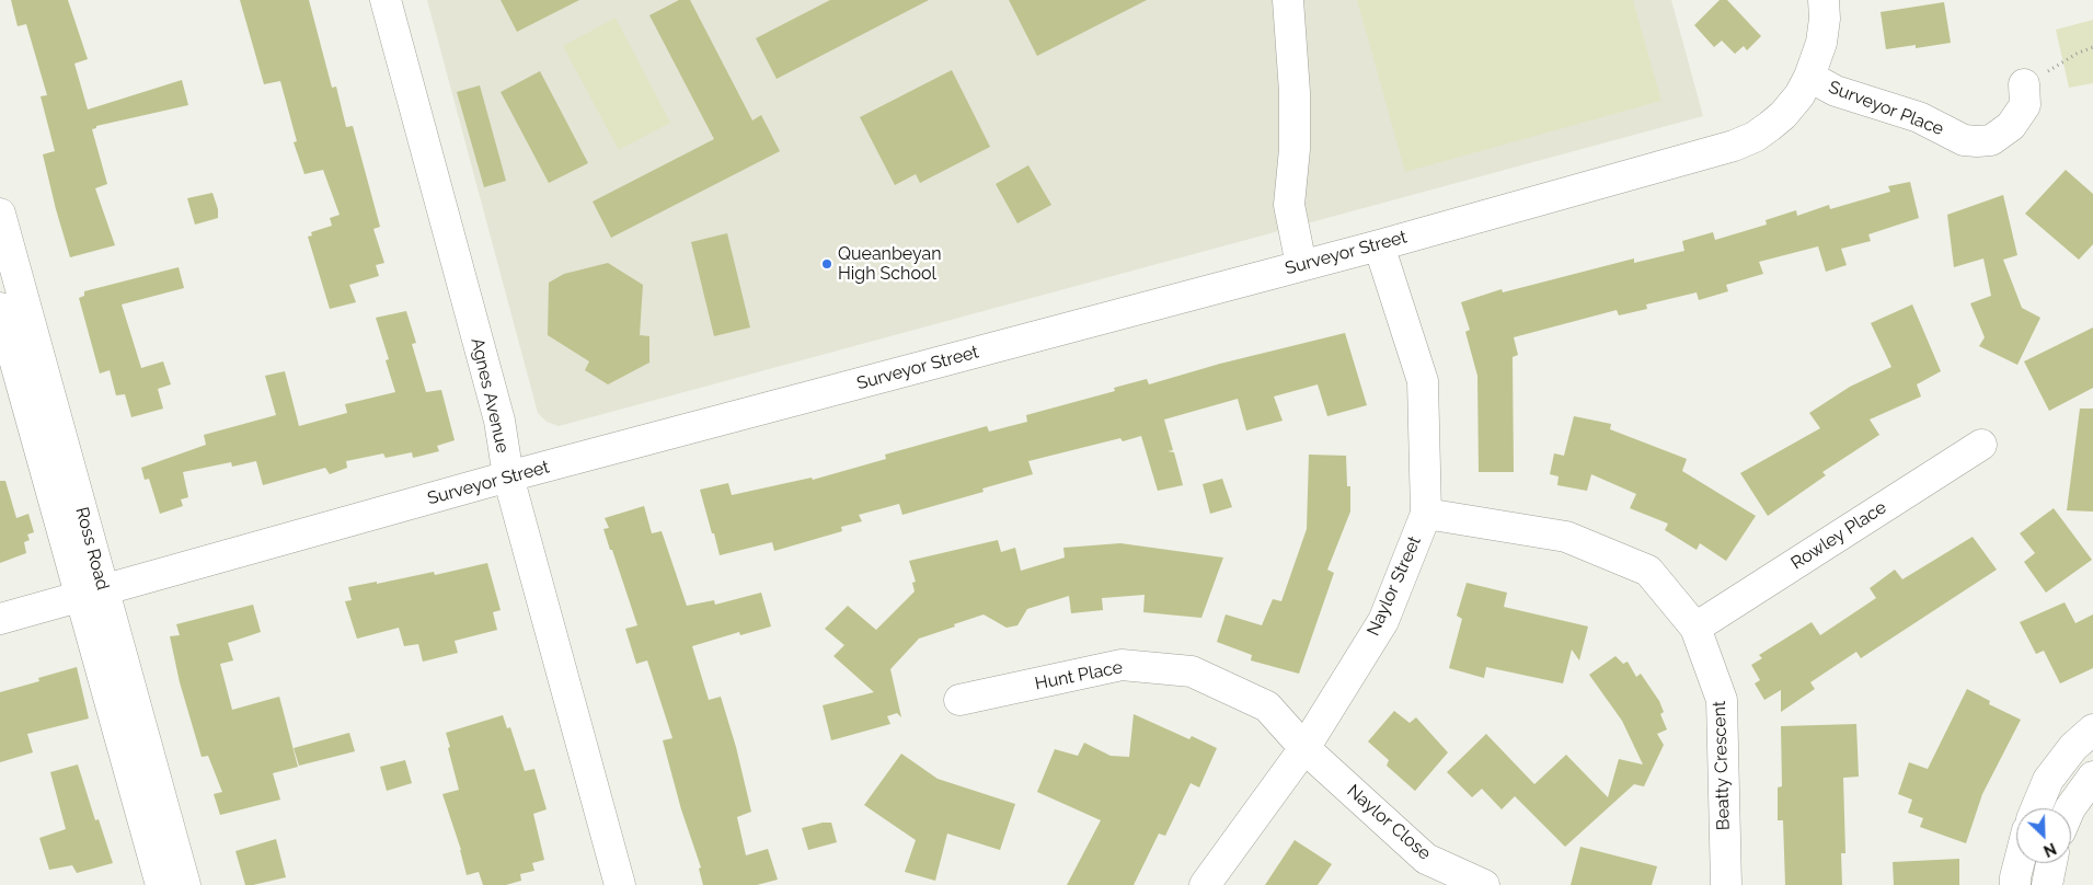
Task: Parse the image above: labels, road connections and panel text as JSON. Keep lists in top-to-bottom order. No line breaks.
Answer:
{"streets":{"street":["Surveyor Place","Surveyor Street","Agnes Avenue","Rowley Place","Ross Road","Naylor Street","Hunt Place","Beatty Crescent","Naylor Close"]},"crossings":[["Surveyor Place","Surveyor Street"],["Surveyor Street","Agnes Avenue"],["Surveyor Street","Ross Road"],["Surveyor Street","Naylor Street"],["Rowley Place","Beatty Crescent"],["Naylor Street","Hunt Place"],["Naylor Street","Beatty Crescent"],["Naylor Street","Naylor Close"],["Hunt Place","Naylor Close"]],"places":["Queanbeyan High School"],"north":"bottom right"}
